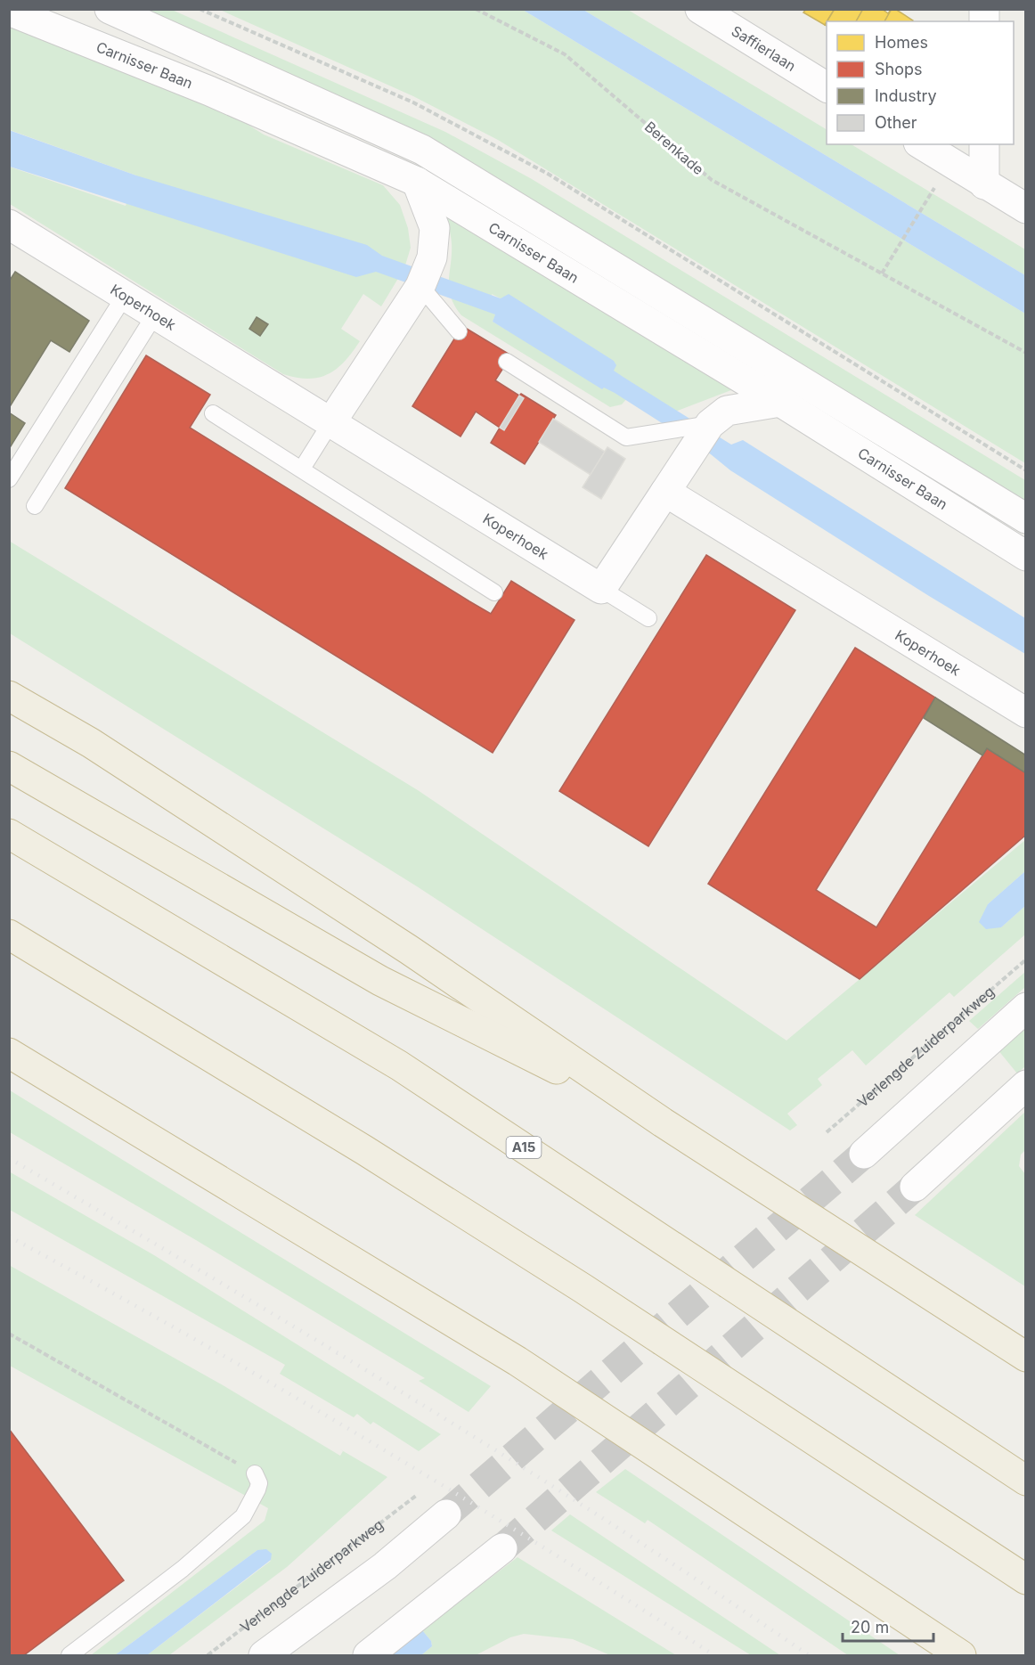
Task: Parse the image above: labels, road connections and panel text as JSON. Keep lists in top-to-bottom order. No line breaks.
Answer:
{"streets":{"highway":["A15"],"main road":["Saffierlaan","Carnisser Baan","Koperhoek"],"path":["Berenkade","Verlengde Zuiderparkweg"]},"legend":["Homes","Shops","Industry","Other"],"scale_bar":"20 m"}
